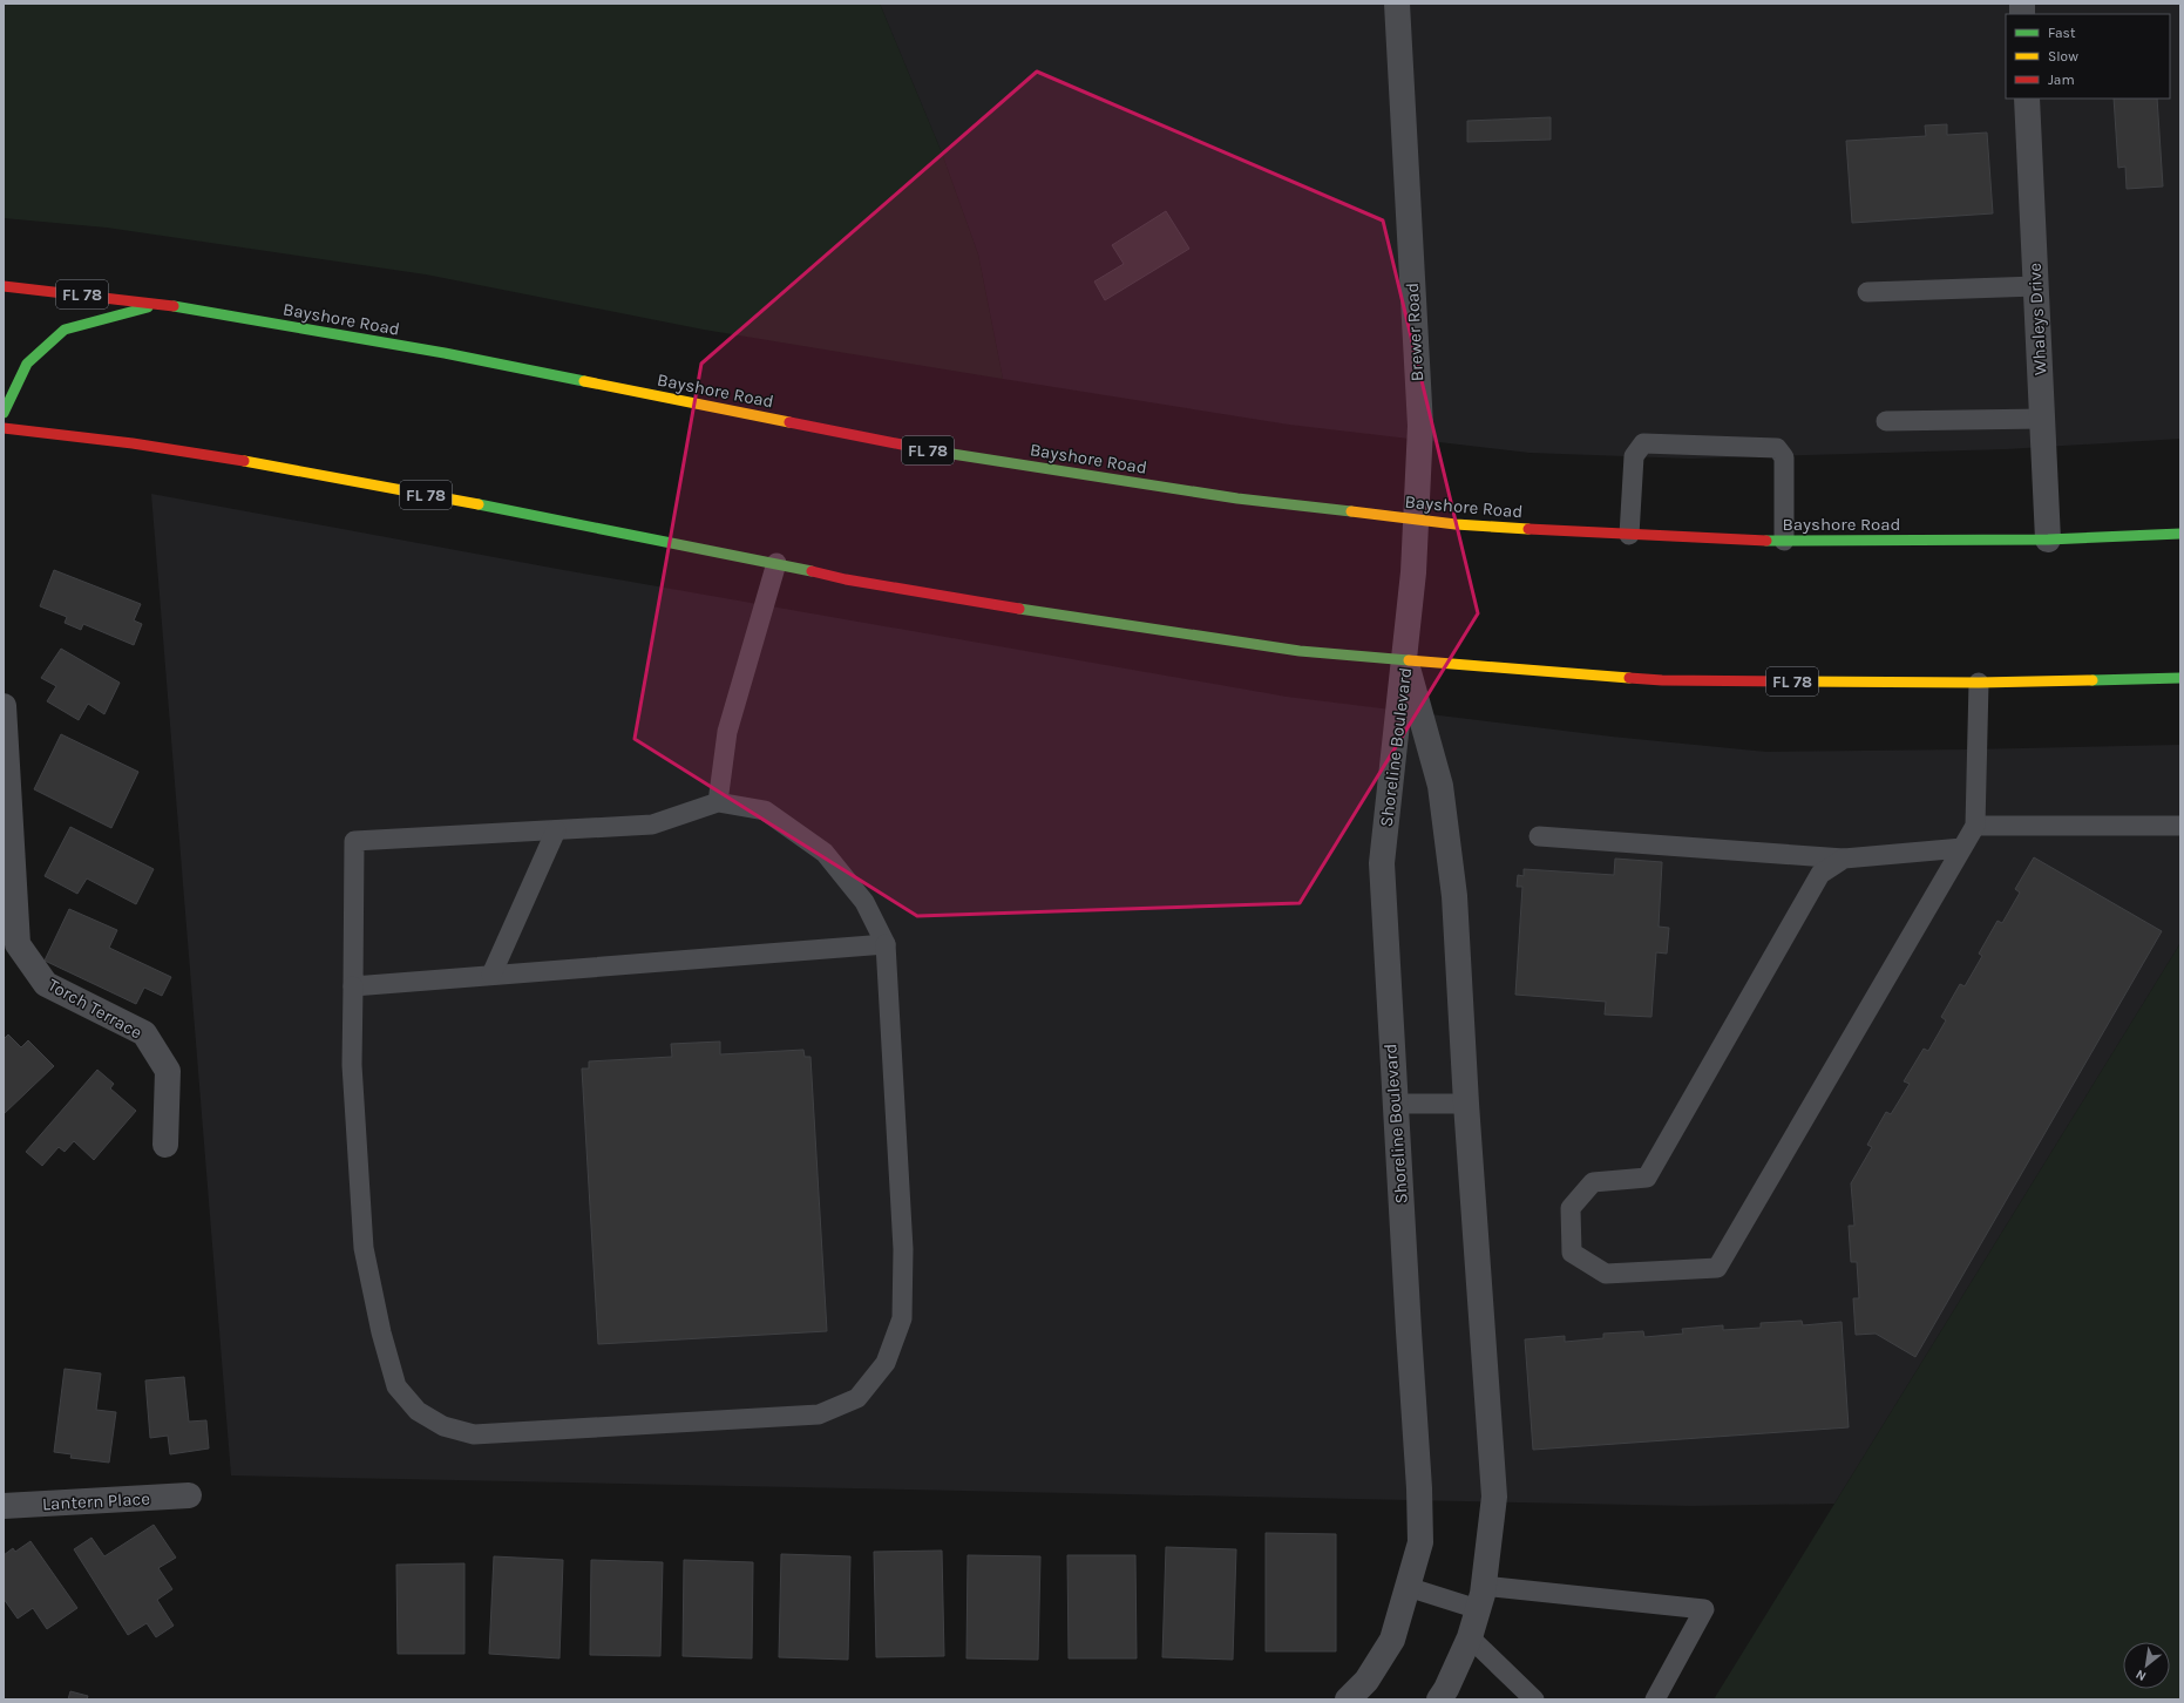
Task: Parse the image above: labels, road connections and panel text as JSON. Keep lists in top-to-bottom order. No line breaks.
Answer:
{"streets":{"main road":["FL 78","Bayshore Road"],"street":["Whaleys Drive","Brewer Road","Shoreline Boulevard","Torch Terrace","Lantern Place"]},"crossings":[["FL 78","Brewer Road"],["FL 78","Shoreline Boulevard"],["Bayshore Road","Whaleys Drive"],["Bayshore Road","Brewer Road"],["Brewer Road","Shoreline Boulevard"]],"legend":["Fast","Slow","Jam"],"north":"bottom left"}
